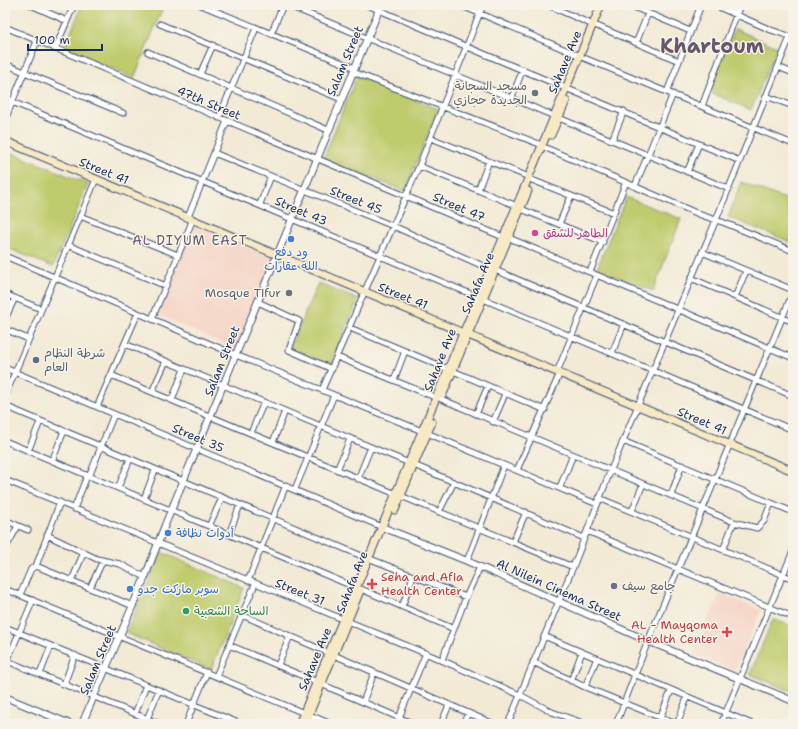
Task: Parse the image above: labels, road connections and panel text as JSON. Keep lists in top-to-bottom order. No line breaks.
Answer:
{"streets":{"main road":["Sahave Ave","Street 41"],"street":["Salam Street","47th Street","Street 45","Street 47","Street 43","Street 35","Al Nilein Cinema Street","Street 31"]},"crossings":[["Salam Street","47th Street"],["Salam Street","Street 41"],["Salam Street","Street 45"],["Salam Street","Street 43"],["Salam Street","Street 35"],["Salam Street","Street 31"],["Sahave Ave","Street 41"],["Sahave Ave","Street 45"],["Sahave Ave","Street 47"],["Sahave Ave","Street 43"],["Sahave Ave","Street 35"],["Sahave Ave","Al Nilein Cinema Street"],["Sahave Ave","Street 31"],["47th Street","Street 47"],["Street 35","Al Nilein Cinema Street"]],"districts":["Khartoum","AL DIYUM EAST"],"places":{"other":["مسجد السجانة الجديدة حجازي","الطاهر للشقق","ود دفع الله عقارات","Mosque Tifur","شرطة النظام العام","أدوات نظافة","جامع سيف","سوبر ماركت جدو","الساحة الشعبية"],"health":["Seha and Afia Health Center","AL - Mayqoma Health Center"]},"scale_bar":"100 m"}
